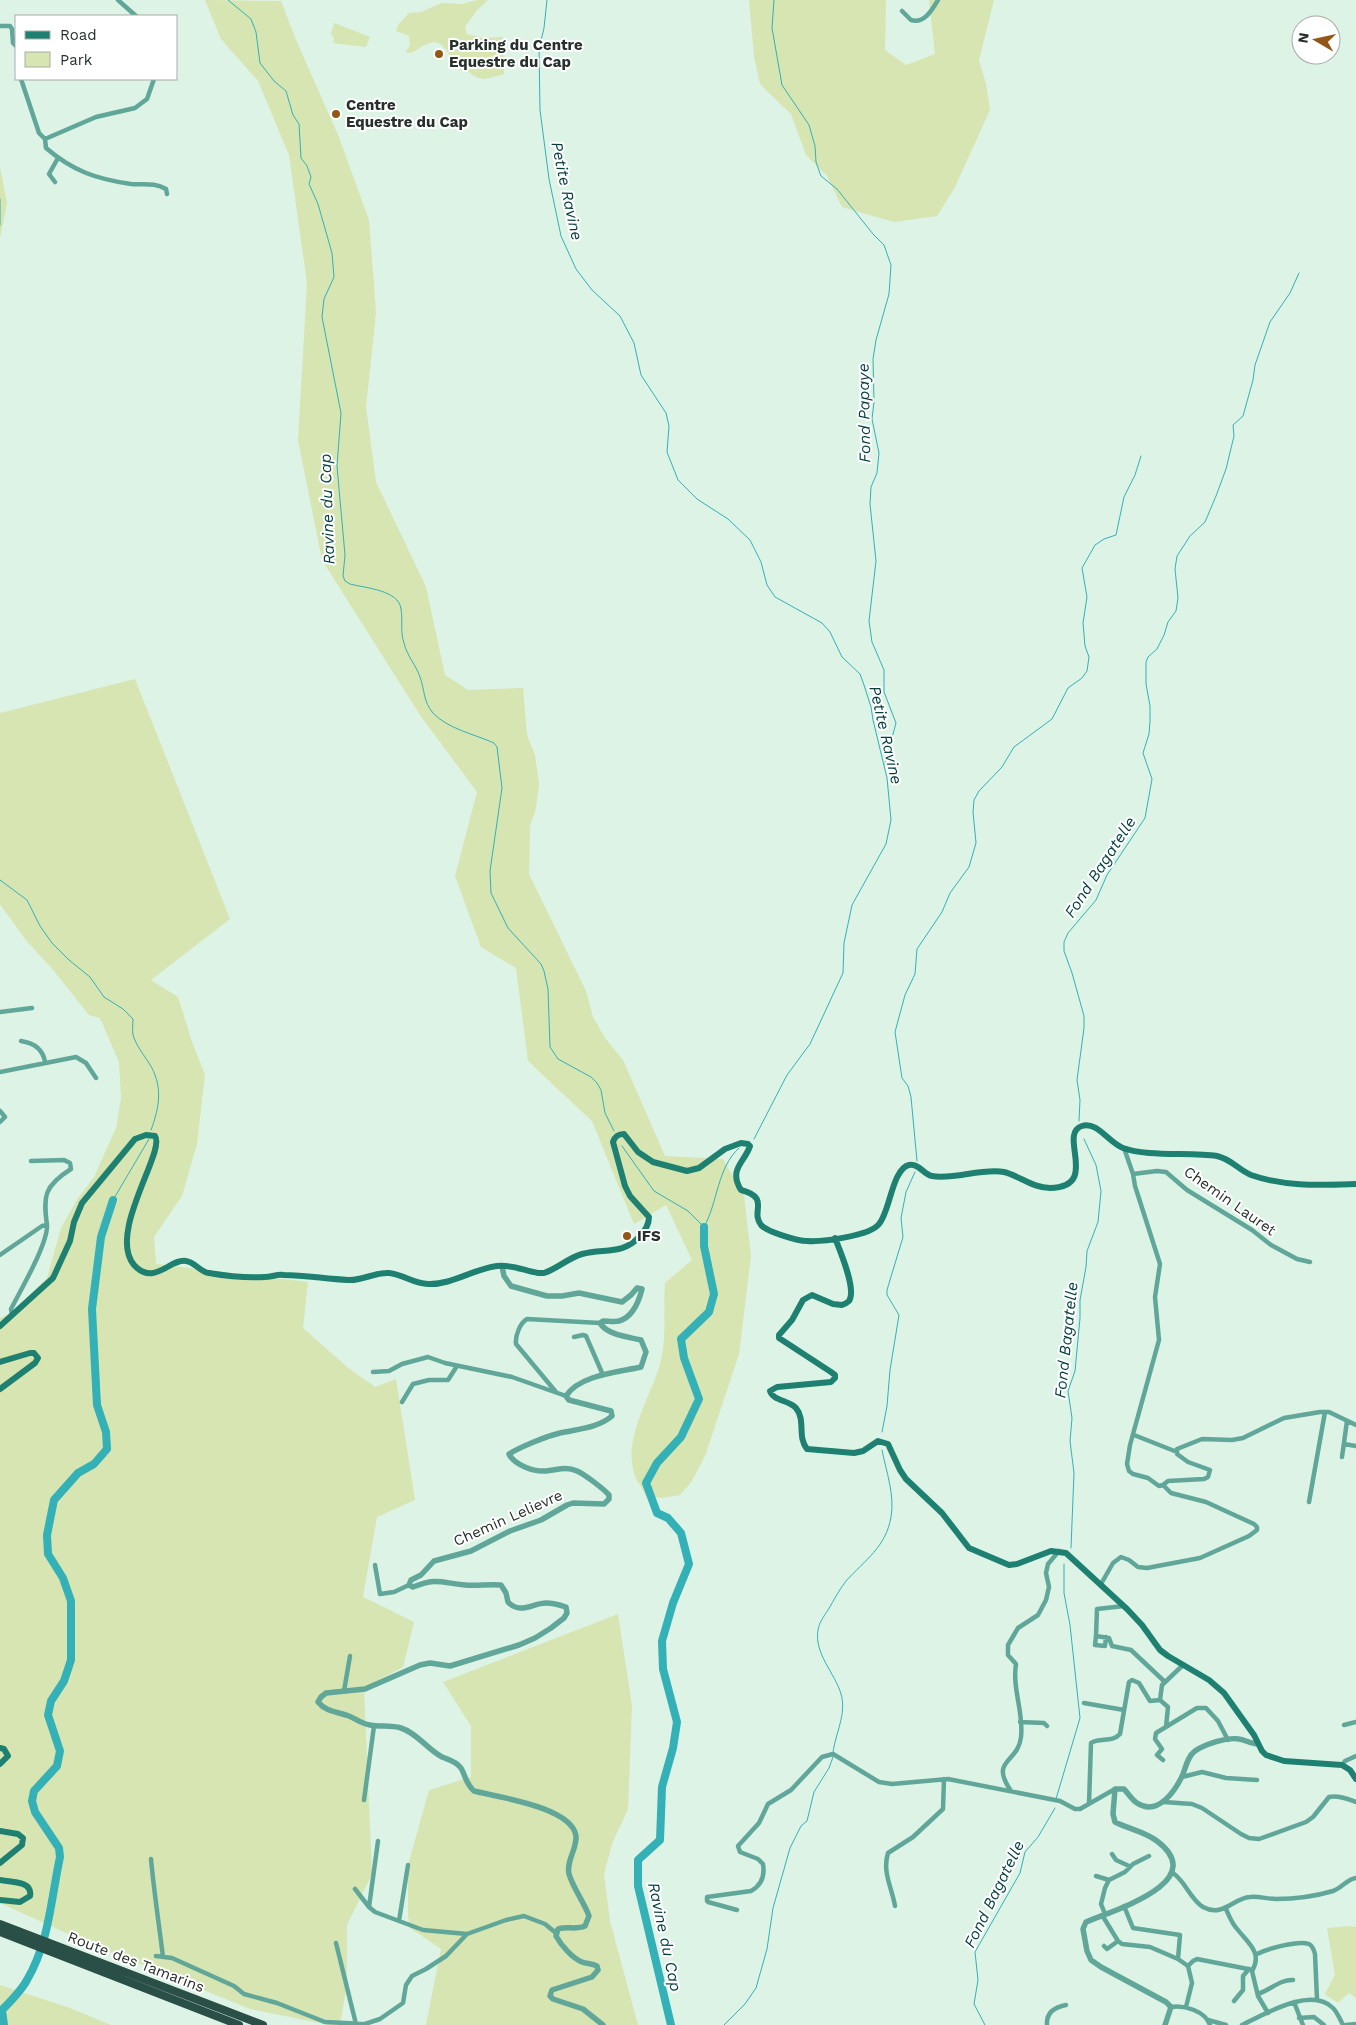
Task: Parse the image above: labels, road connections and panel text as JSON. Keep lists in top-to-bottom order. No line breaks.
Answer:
{"streets":{"highway":["Route des Tamarins"],"street":["Chemin Lauret","Chemin Lelievre"]},"water":["Petite Ravine","Fond Papaye","Ravine du Cap","Fond Bagatelle"],"places":["Parking du Centre Equestre du Cap","Centre Equestre du Cap","IFS"],"legend":["Road","Park"],"north":"left"}
